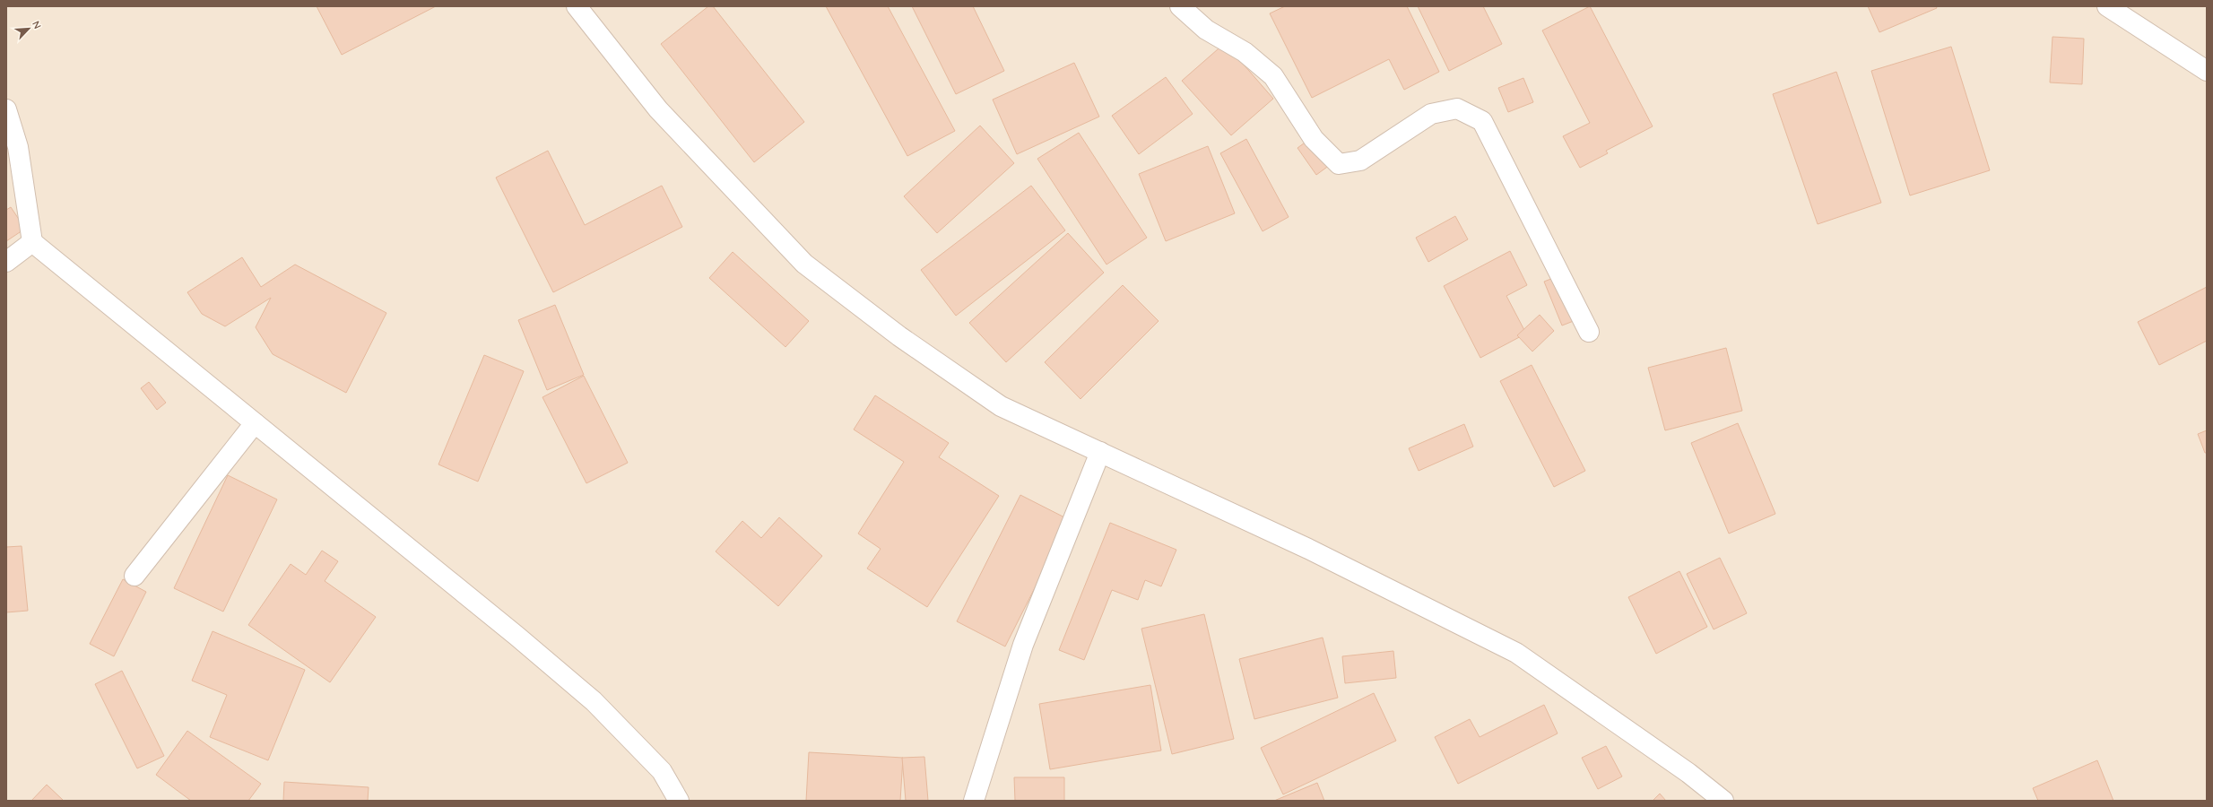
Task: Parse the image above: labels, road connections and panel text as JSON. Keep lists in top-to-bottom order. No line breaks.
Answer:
{"north":"top right"}
